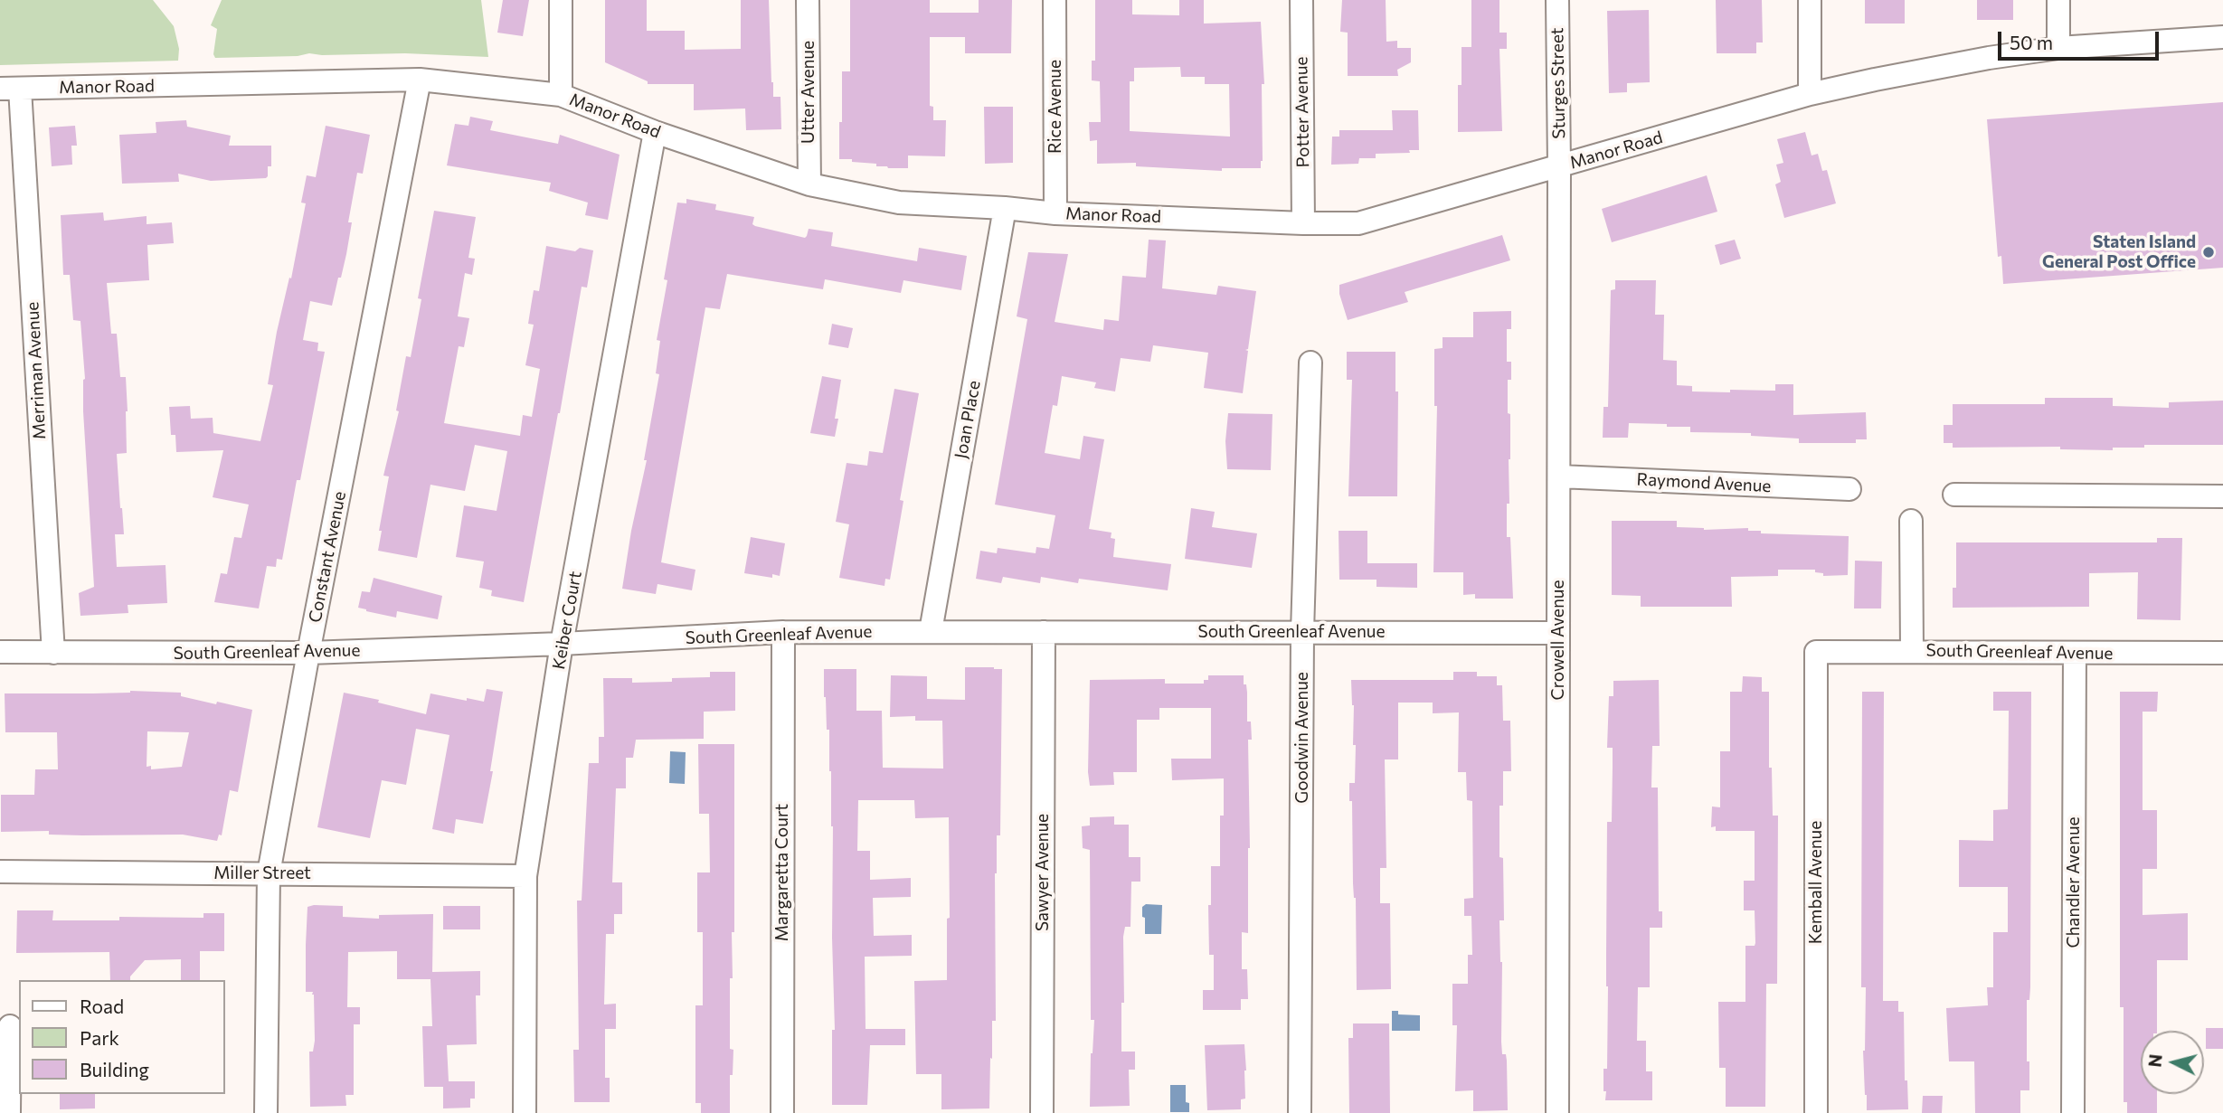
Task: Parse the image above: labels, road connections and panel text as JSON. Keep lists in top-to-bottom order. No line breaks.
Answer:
{"streets":{"street":["Sturges Street","Manor Road","Utter Avenue","Rice Avenue","Potter Avenue","Merriman Avenue","Joan Place","Raymond Avenue","Constant Avenue","Keiber Court","South Greenleaf Avenue","Crowell Avenue","Goodwin Avenue","Margaretta Court","Sawyer Avenue","Miller Street","Kemball Avenue","Chandler Avenue"]},"crossings":[["Sturges Street","Manor Road"],["Sturges Street","Crowell Avenue"],["Manor Road","Utter Avenue"],["Manor Road","Rice Avenue"],["Manor Road","Potter Avenue"],["Manor Road","Merriman Avenue"],["Manor Road","Joan Place"],["Manor Road","Constant Avenue"],["Manor Road","Keiber Court"],["Manor Road","Crowell Avenue"],["Merriman Avenue","South Greenleaf Avenue"],["Joan Place","South Greenleaf Avenue"],["Raymond Avenue","Crowell Avenue"],["Constant Avenue","South Greenleaf Avenue"],["Constant Avenue","Miller Street"],["Keiber Court","South Greenleaf Avenue"],["Keiber Court","Miller Street"],["South Greenleaf Avenue","Crowell Avenue"],["South Greenleaf Avenue","Goodwin Avenue"],["South Greenleaf Avenue","Margaretta Court"],["South Greenleaf Avenue","Sawyer Avenue"],["South Greenleaf Avenue","Kemball Avenue"],["South Greenleaf Avenue","Chandler Avenue"]],"places":["Staten Island General Post Office"],"legend":["Road","Park","Building"],"scale_bar":"50 m","north":"left"}
